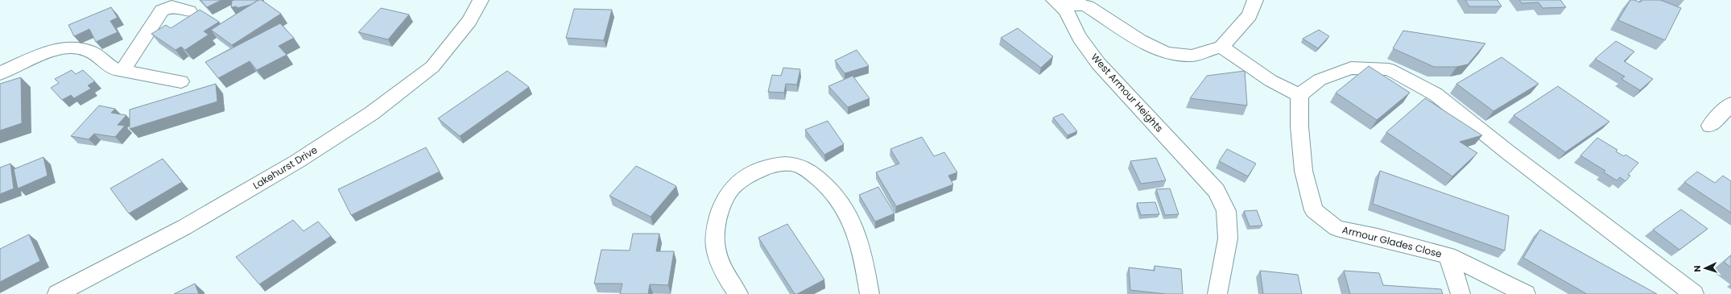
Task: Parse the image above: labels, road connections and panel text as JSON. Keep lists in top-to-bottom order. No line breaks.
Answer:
{"streets":{"street":["West Armour Heights","Lakehurst Drive","Armour Glades Close"]},"north":"left"}
